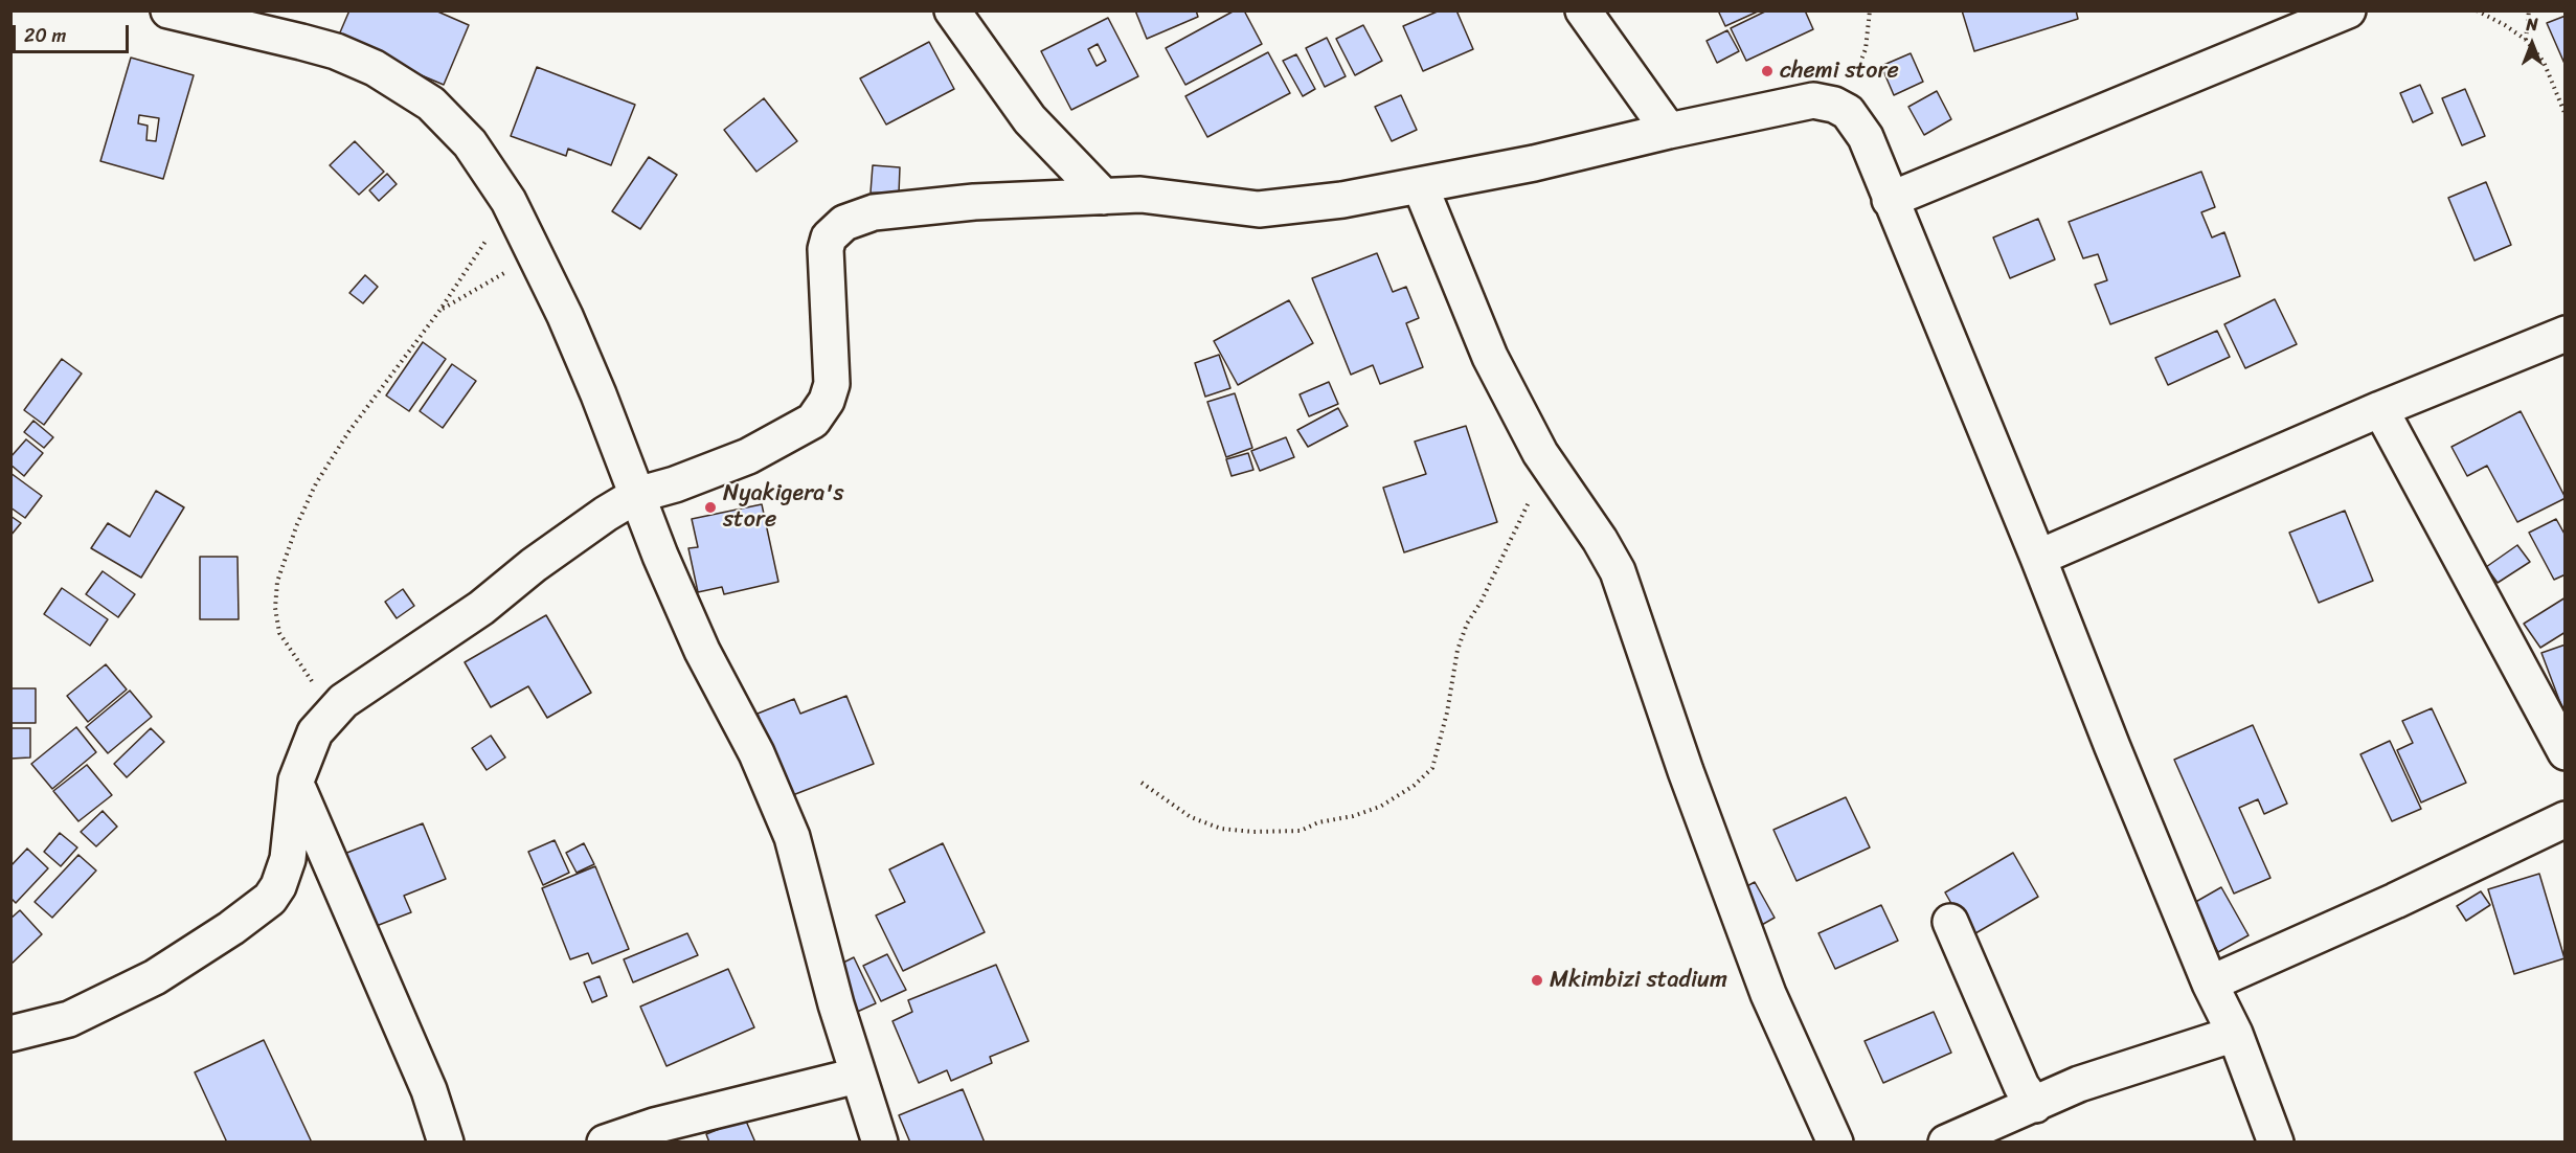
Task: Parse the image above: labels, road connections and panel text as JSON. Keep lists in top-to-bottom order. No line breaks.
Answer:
{"places":["chemi store","Nyakigera's store","Mkimbizi stadium"],"scale_bar":"20 m","north":"top"}
